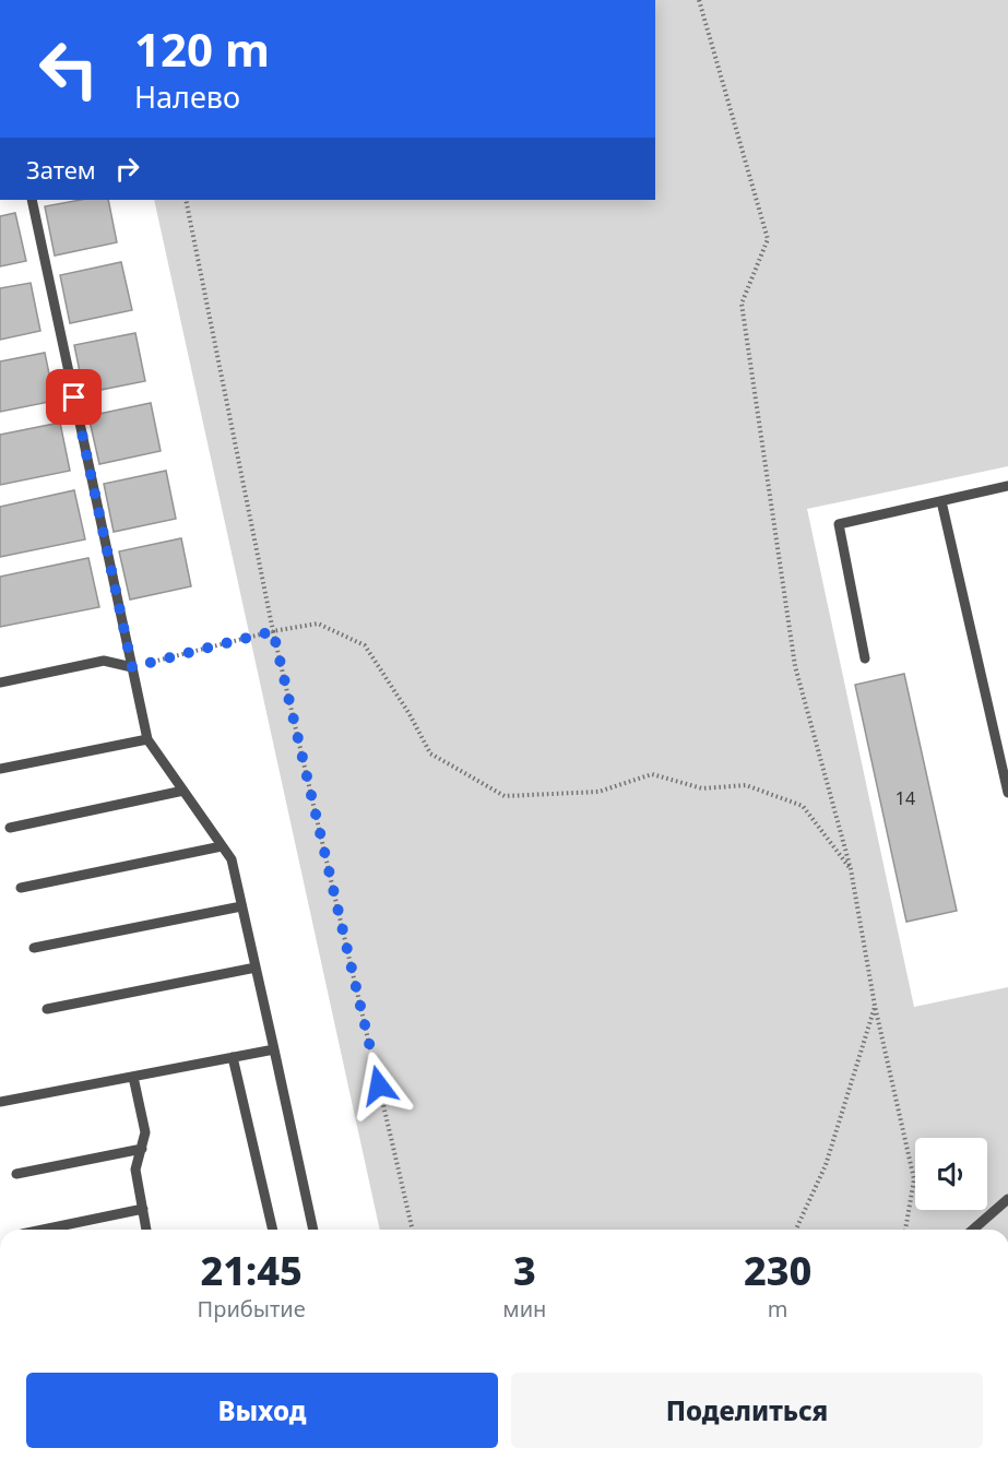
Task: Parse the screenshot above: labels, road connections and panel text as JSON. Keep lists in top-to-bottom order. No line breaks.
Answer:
{"house_numbers":["14"],"page":{"turn":["120 m","Налево"],"then":"Затем","eta":["21:45","Прибытие","3","мин","230","m"],"buttons":["Выход","Поделиться"]}}
